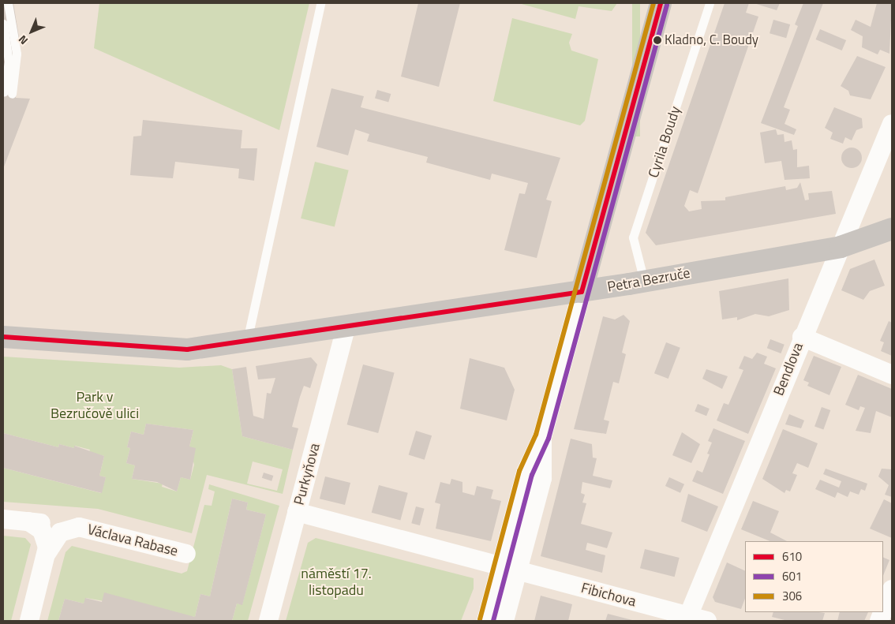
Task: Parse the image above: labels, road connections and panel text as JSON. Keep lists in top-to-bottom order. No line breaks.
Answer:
{"streets":{"street":["Petra Bezruče","Bendlova","Purkyňova","Václava Rabase","Fibichova"],"lane":["Cyrila Boudy"]},"crossings":[["Cyrila Boudy","Petra Bezruče"],["Petra Bezruče","Bendlova"],["Petra Bezruče","Purkyňova"],["Bendlova","Fibichova"]],"parks":["Park v Bezručově ulici","náměstí 17. listopadu"],"places":["Kladno, C. Boudy"],"lines":["transit line 610","transit line 306","transit line 601"],"legend":["610","601","306"],"north":"bottom left"}
